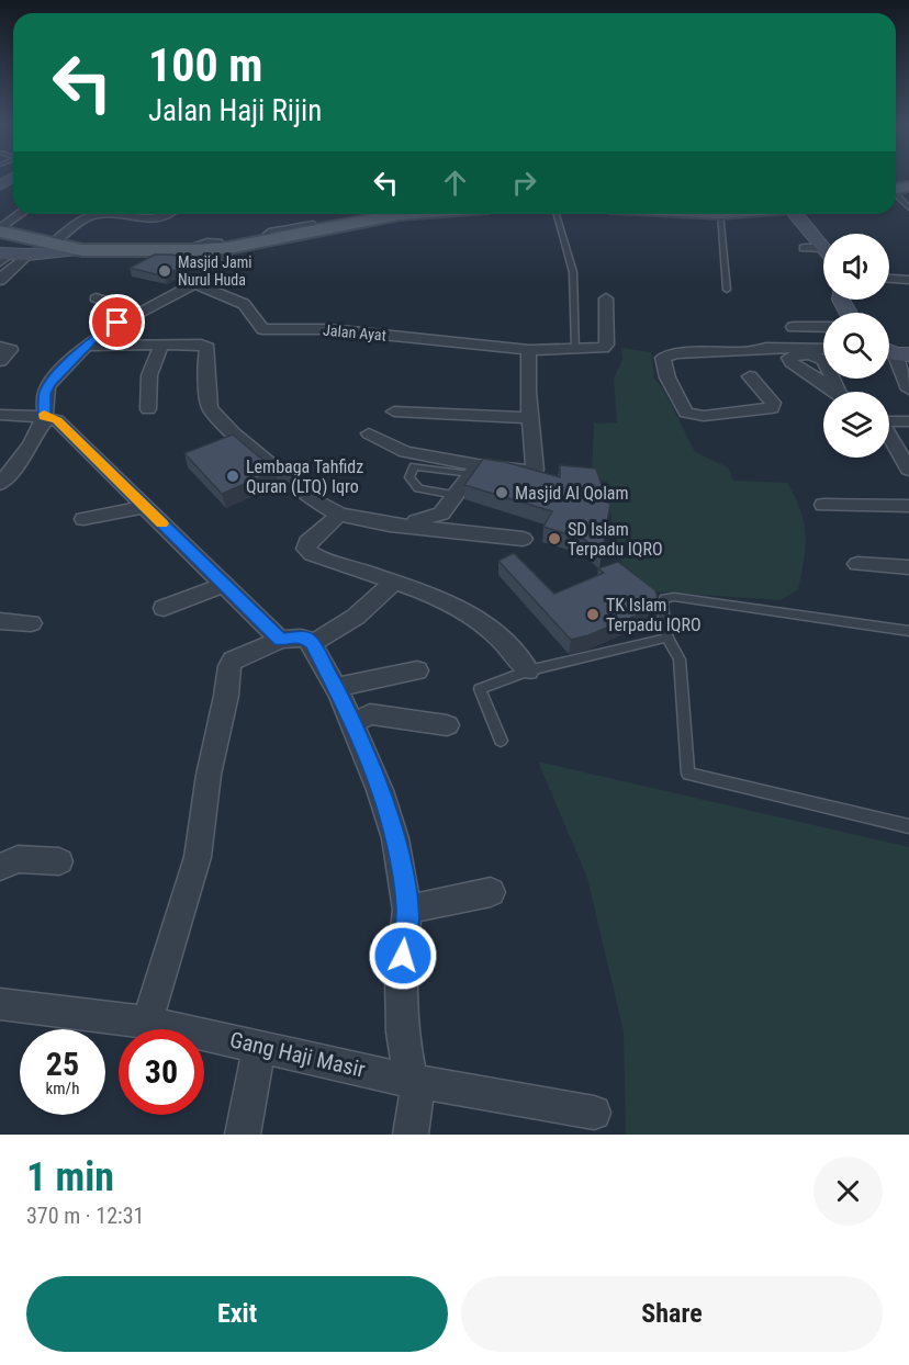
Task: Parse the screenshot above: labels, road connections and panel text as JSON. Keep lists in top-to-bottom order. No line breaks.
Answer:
{"streets":{"street":["Jalan Ayat","Gang Haji Masir"]},"places":["Masjid Jami Nurul Huda","Lembaga Tahfidz Quran (LTQ) Iqro","Masjid Al Qolam","SD Islam Terpadu IQRO","TK Islam Terpadu IQRO"],"page":{"turn":["100 m","Jalan Haji Rijin"],"speed":"25 km/h","limit":"30","heading":["1 min","370 m · 12:31"],"buttons":["Exit","Share"]}}
